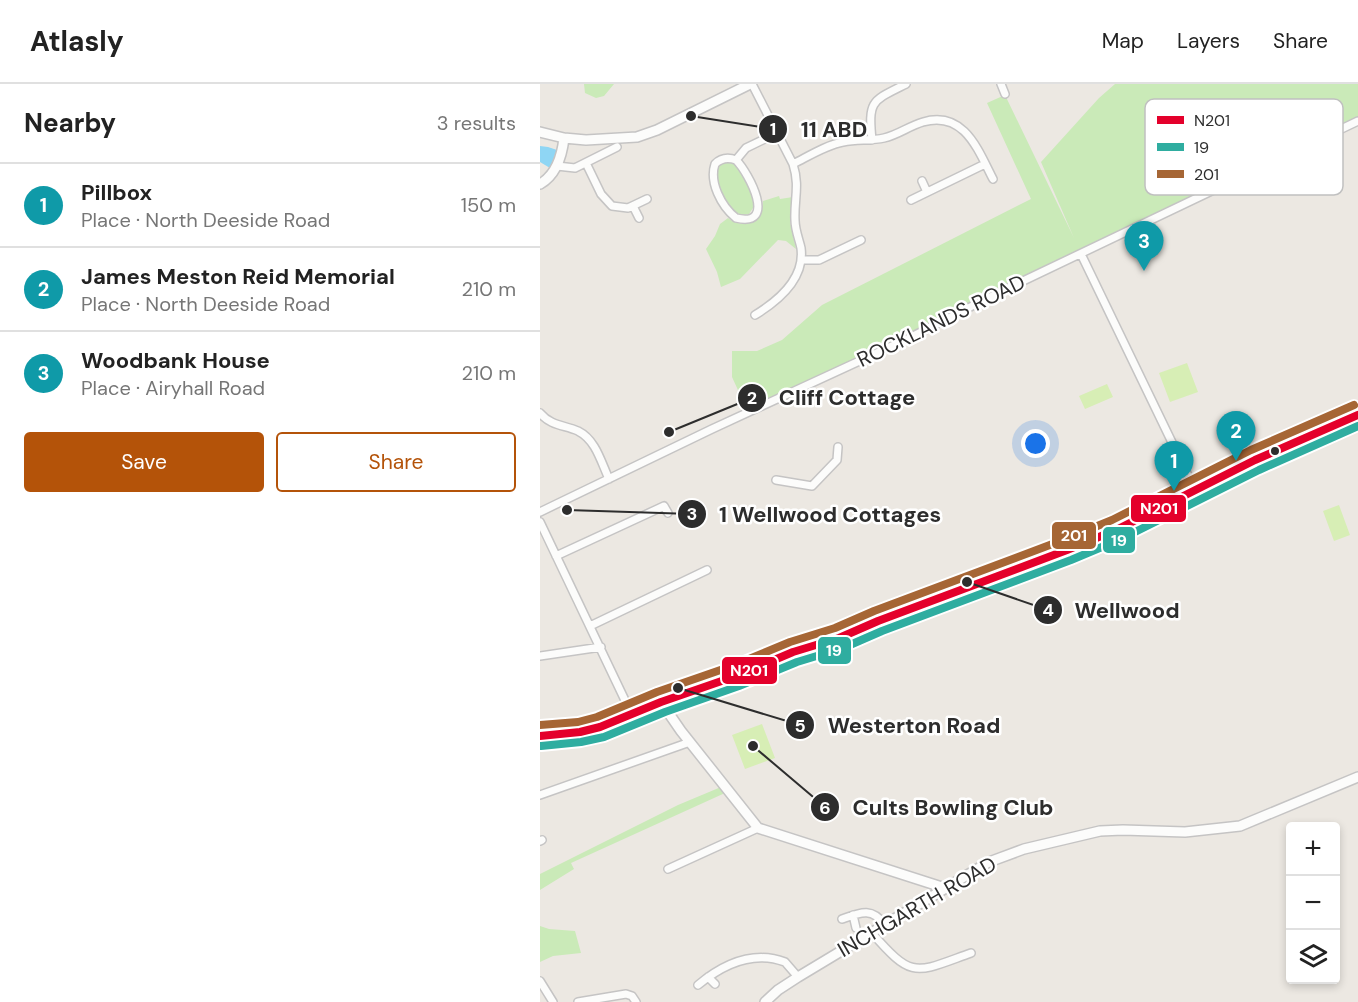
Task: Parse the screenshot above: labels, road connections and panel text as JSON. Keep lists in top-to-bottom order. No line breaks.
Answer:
{"streets":{"street":["ROCKLANDS ROAD","INCHGARTH ROAD"]},"places":["11 ABD","Cliff Cottage","1 Wellwood Cottages","Wellwood","Westerton Road","Cults Bowling Club"],"lines":["transit line 201","transit line N201","transit line 19"],"legend":["N201","19","201"],"page":{"header":"Atlasly","nav":["Map","Layers","Share"],"heading":["Nearby","3 results"],"list":[{"mark":"1","name":"Pillbox","note":"Place · North Deeside Road","value":"150 m"},{"mark":"2","name":"James Meston Reid Memorial","note":"Place · North Deeside Road","value":"210 m"},{"mark":"3","name":"Woodbank House","note":"Place · Airyhall Road","value":"210 m"}],"pins":["3","2","1"],"buttons":["Save","Share"],"map_buttons":["+","−"]}}
